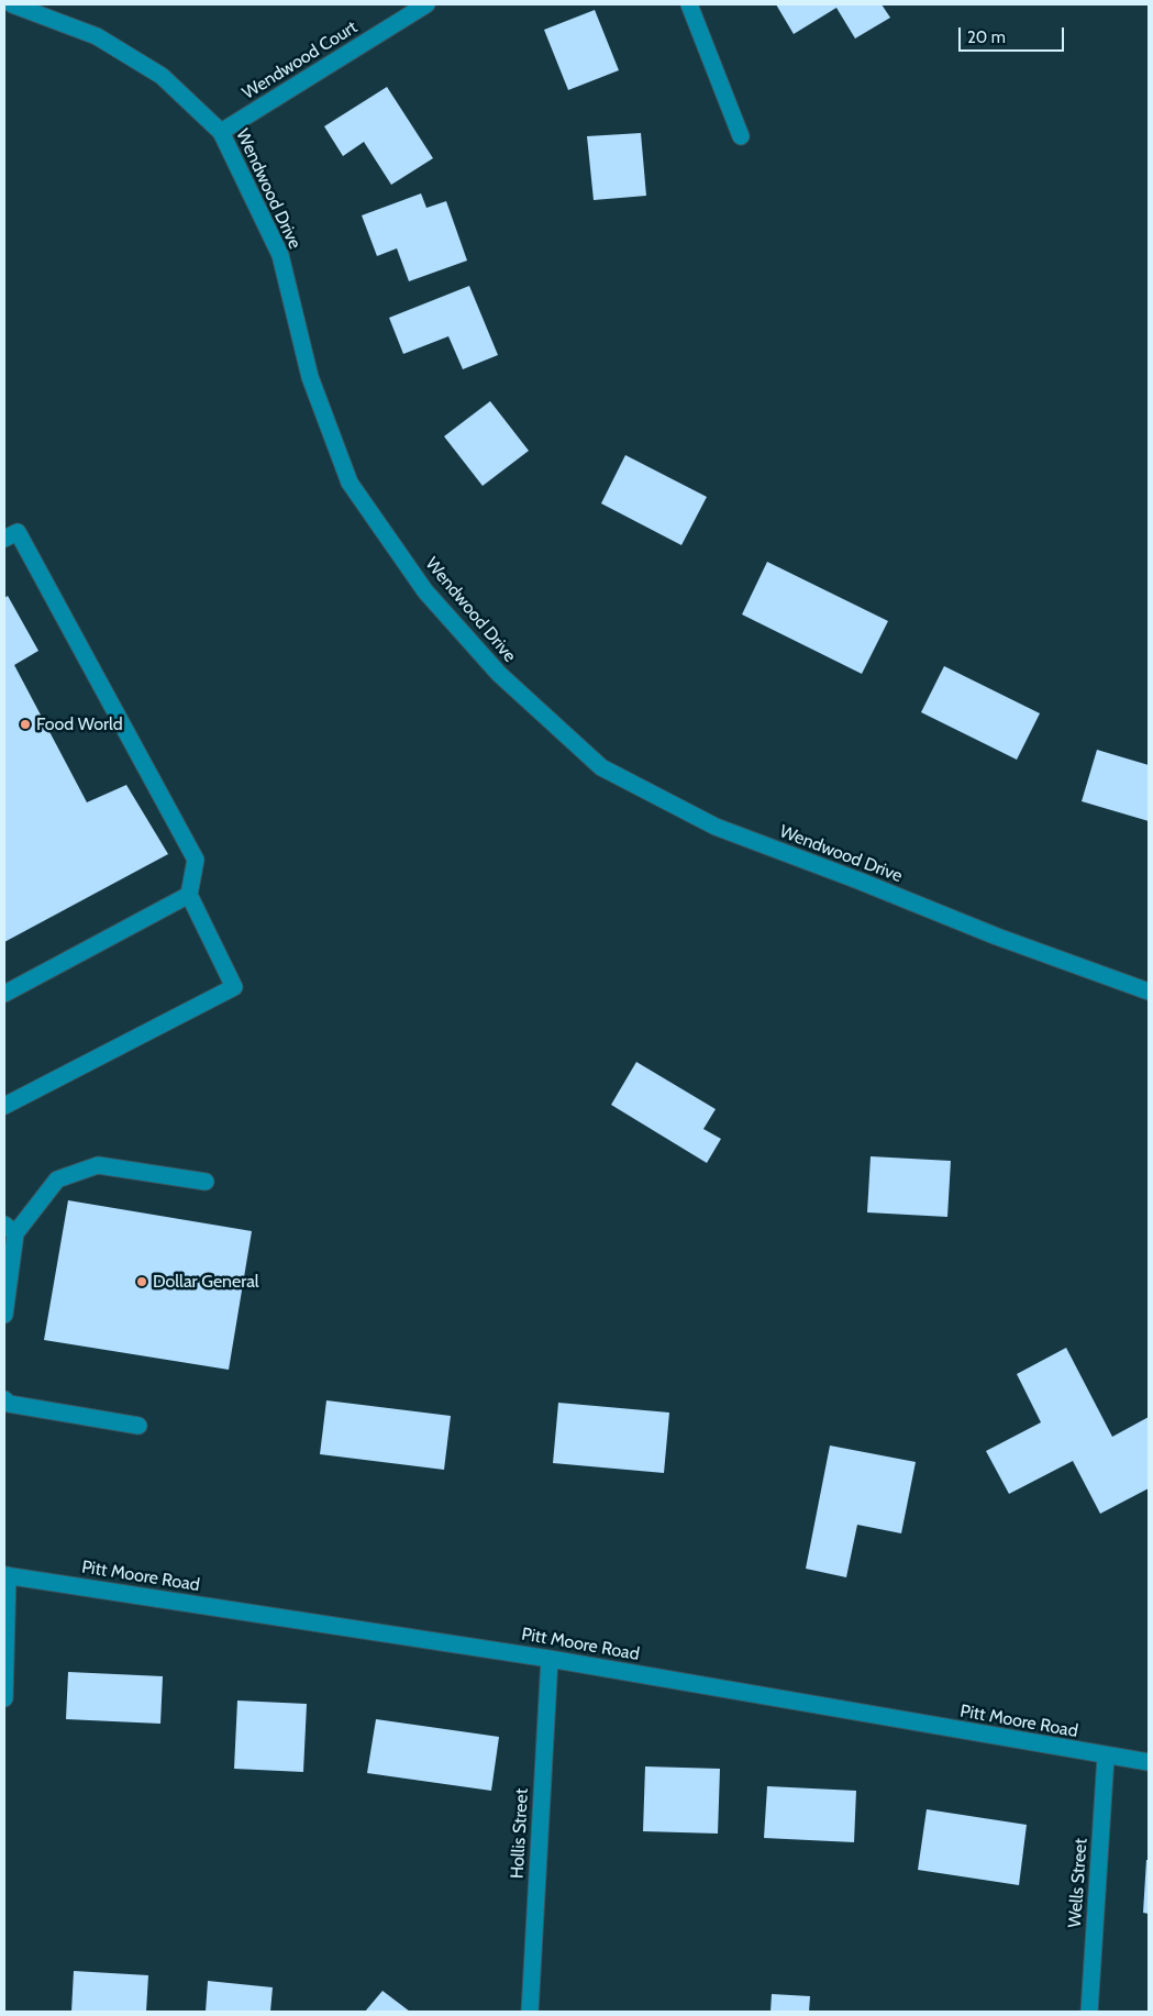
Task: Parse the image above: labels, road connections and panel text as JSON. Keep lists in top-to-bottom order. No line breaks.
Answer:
{"streets":{"street":["Wendwood Court","Wendwood Drive","Pitt Moore Road","Hollis Street","Wells Street"]},"crossings":[["Wendwood Court","Wendwood Drive"],["Pitt Moore Road","Hollis Street"],["Pitt Moore Road","Wells Street"]],"places":["Food World","Dollar General"],"scale_bar":"20 m"}
